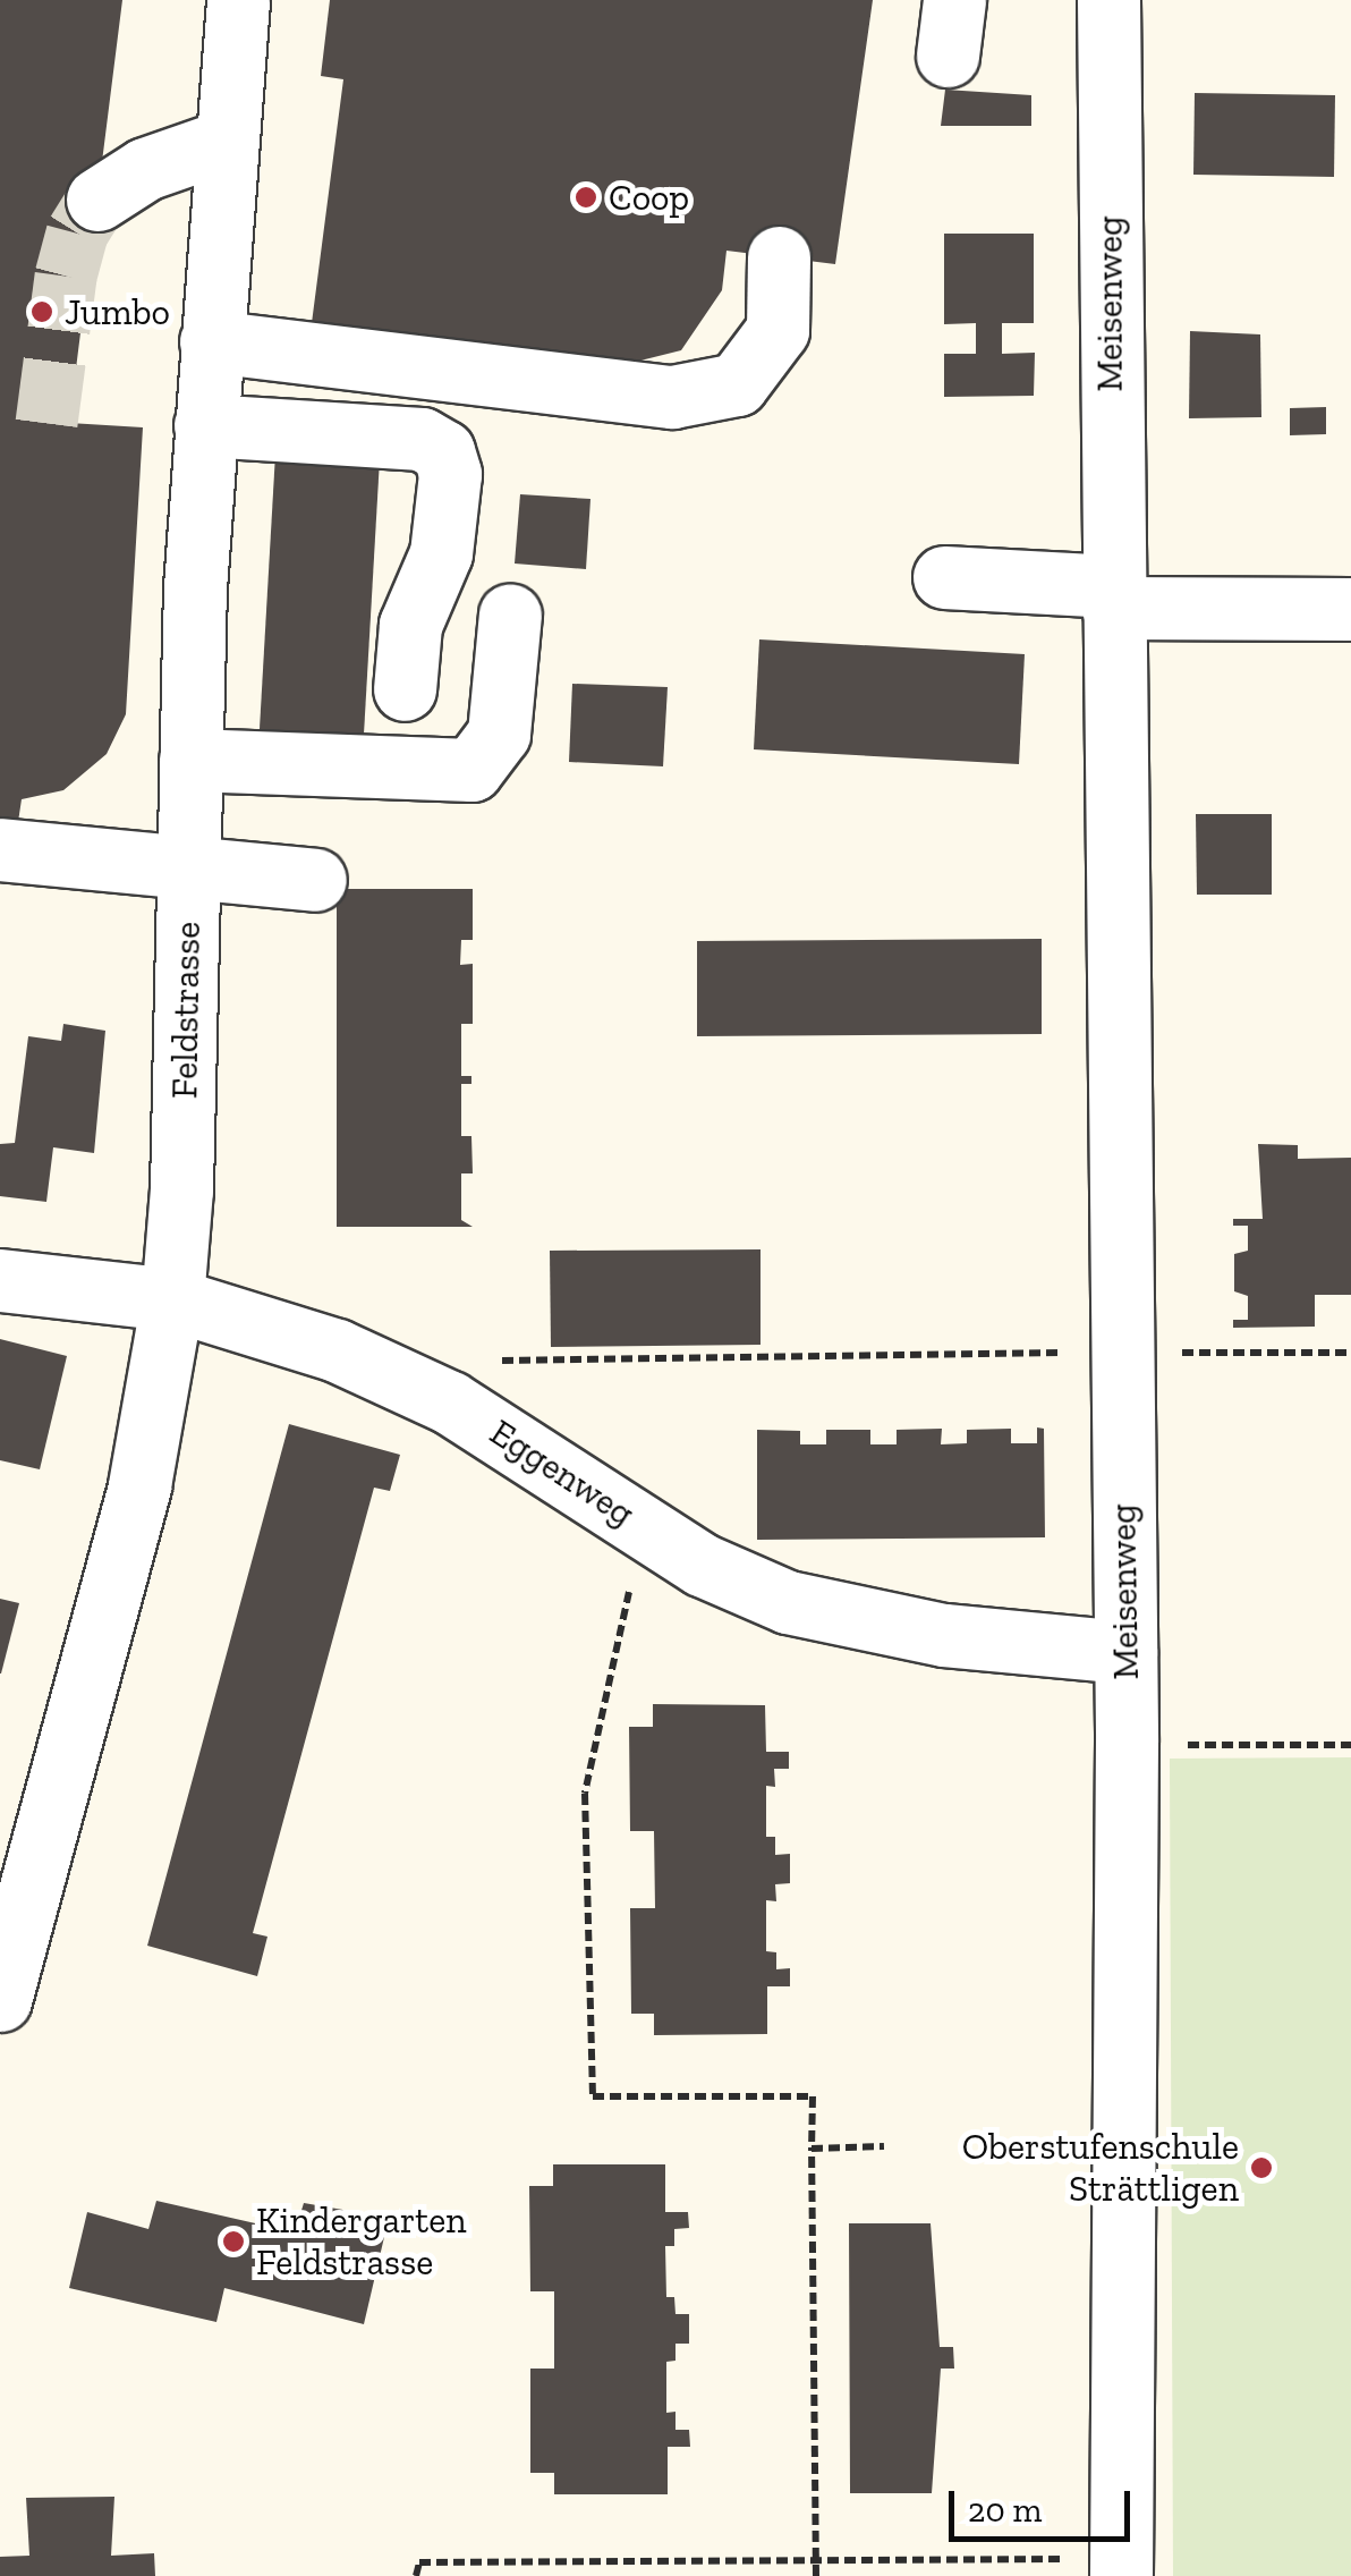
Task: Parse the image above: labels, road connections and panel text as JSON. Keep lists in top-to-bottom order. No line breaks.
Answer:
{"streets":{"street":["Meisenweg","Feldstrasse","Eggenweg"]},"crossings":[["Meisenweg","Eggenweg"],["Feldstrasse","Eggenweg"]],"places":["Coop","Jumbo","Oberstufenschule Strättligen","Kindergarten Feldstrasse"],"scale_bar":"20 m"}
